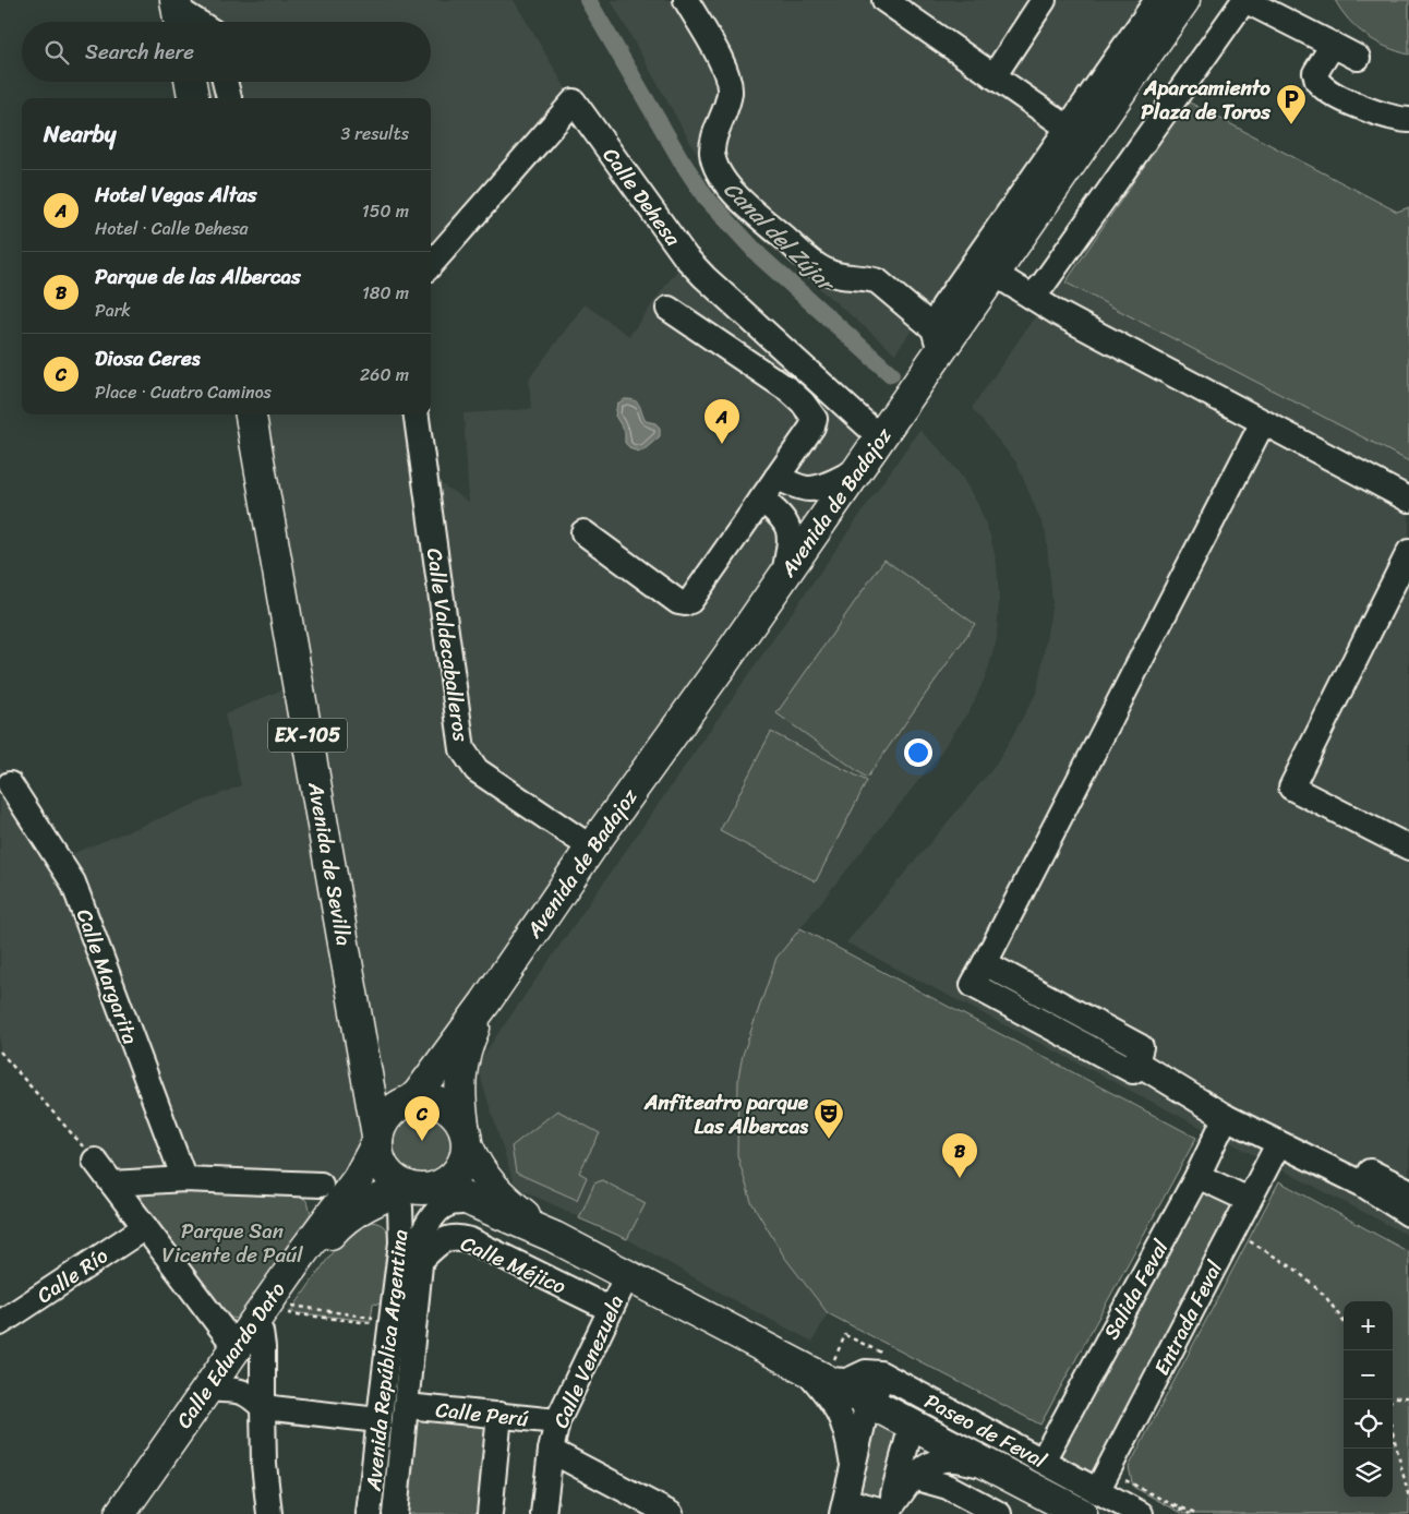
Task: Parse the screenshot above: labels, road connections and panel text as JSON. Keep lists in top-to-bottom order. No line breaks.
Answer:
{"streets":{"main road":["Avenida de Badajoz","EX-105","Avenida de Sevilla","Calle Eduardo Dato"],"street":["Calle Dehesa","Calle Valdecaballeros","Calle Margarita","Calle Méjico","Calle Río","Salida Feval","Entrada Feval","Avenida República Argentina","Calle Venezuela","Calle Perú","Paseo de Feval"]},"crossings":[["Calle Dehesa","Avenida de Badajoz"],["Avenida de Badajoz","Calle Valdecaballeros"],["Avenida de Sevilla","Calle Eduardo Dato"],["Avenida de Sevilla","Avenida República Argentina"],["Calle Méjico","Avenida República Argentina"],["Calle Méjico","Calle Venezuela"],["Salida Feval","Paseo de Feval"],["Entrada Feval","Paseo de Feval"],["Calle Eduardo Dato","Avenida República Argentina"],["Avenida República Argentina","Calle Perú"],["Calle Venezuela","Calle Perú"]],"water":["Canal del Zújar"],"parks":["Parque San Vicente de Paúl"],"places":{"parking":["Aparcamiento Plaza de Toros"],"theatre":["Anfiteatro parque Las Albercas"]},"page":{"search":"Search here","heading":["Nearby","3 results"],"list":[{"mark":"A","name":"Hotel Vegas Altas","note":"Hotel · Calle Dehesa","value":"150 m"},{"mark":"B","name":"Parque de las Albercas","note":"Park","value":"180 m"},{"mark":"C","name":"Diosa Ceres","note":"Place · Cuatro Caminos","value":"260 m"}],"pins":["A","C","B"],"map_buttons":["+","−"]}}
